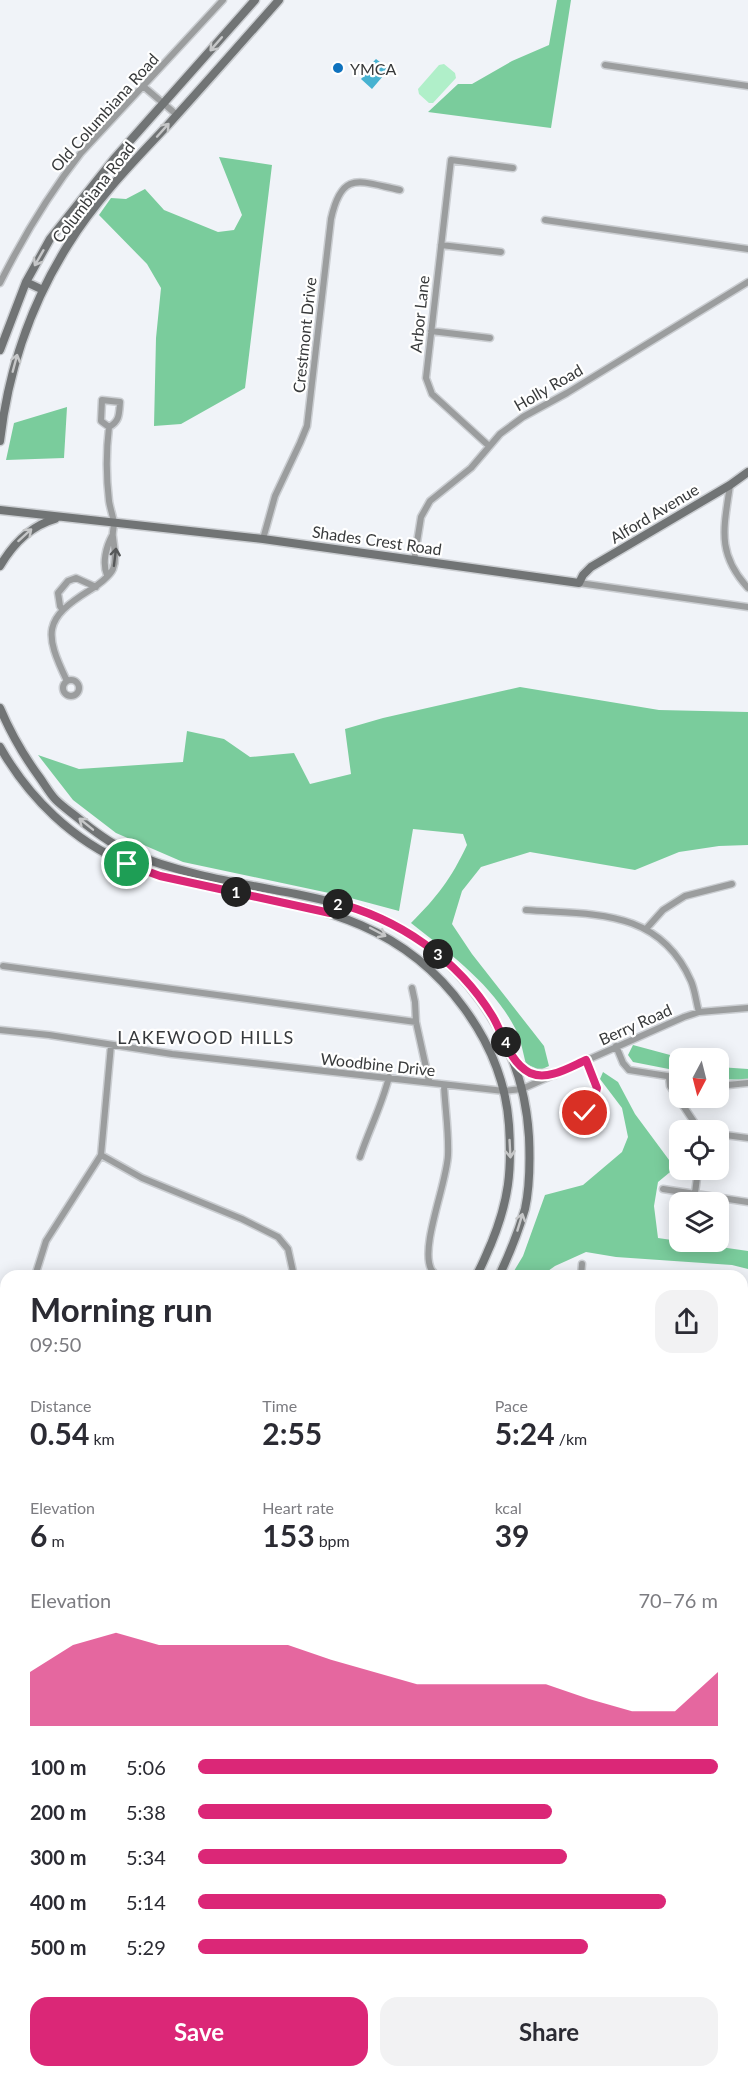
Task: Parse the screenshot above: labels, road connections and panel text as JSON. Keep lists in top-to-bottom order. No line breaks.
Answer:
{"streets":{"main road":["Columbiana Road","Alford Avenue","Shades Crest Road"],"street":["Old Columbiana Road","Arbor Lane","Crestmont Drive","Holly Road","Berry Road","Woodbine Drive"]},"crossings":[["Arbor Lane","Holly Road"],["Crestmont Drive","Shades Crest Road"],["Holly Road","Shades Crest Road"],["Alford Avenue","Shades Crest Road"],["Berry Road","Woodbine Drive"]],"districts":["LAKEWOOD HILLS"],"places":["YMCA"],"north":"bottom","page":{"pins":["1","2","3","4"],"heading":["Morning run","09:50"],"stats":[["Distance","0.54 km"],["Time","2:55"],["Pace","5:24 /km"],["Elevation","6 m"],["Heart rate","153 bpm"],["kcal","39"]],"chart":["Elevation","70–76 m"],"list":[{"name":"100 m","note":"5:06"},{"name":"200 m","note":"5:38"},{"name":"300 m","note":"5:34"},{"name":"400 m","note":"5:14"},{"name":"500 m","note":"5:29"}],"buttons":["Save","Share"]}}
